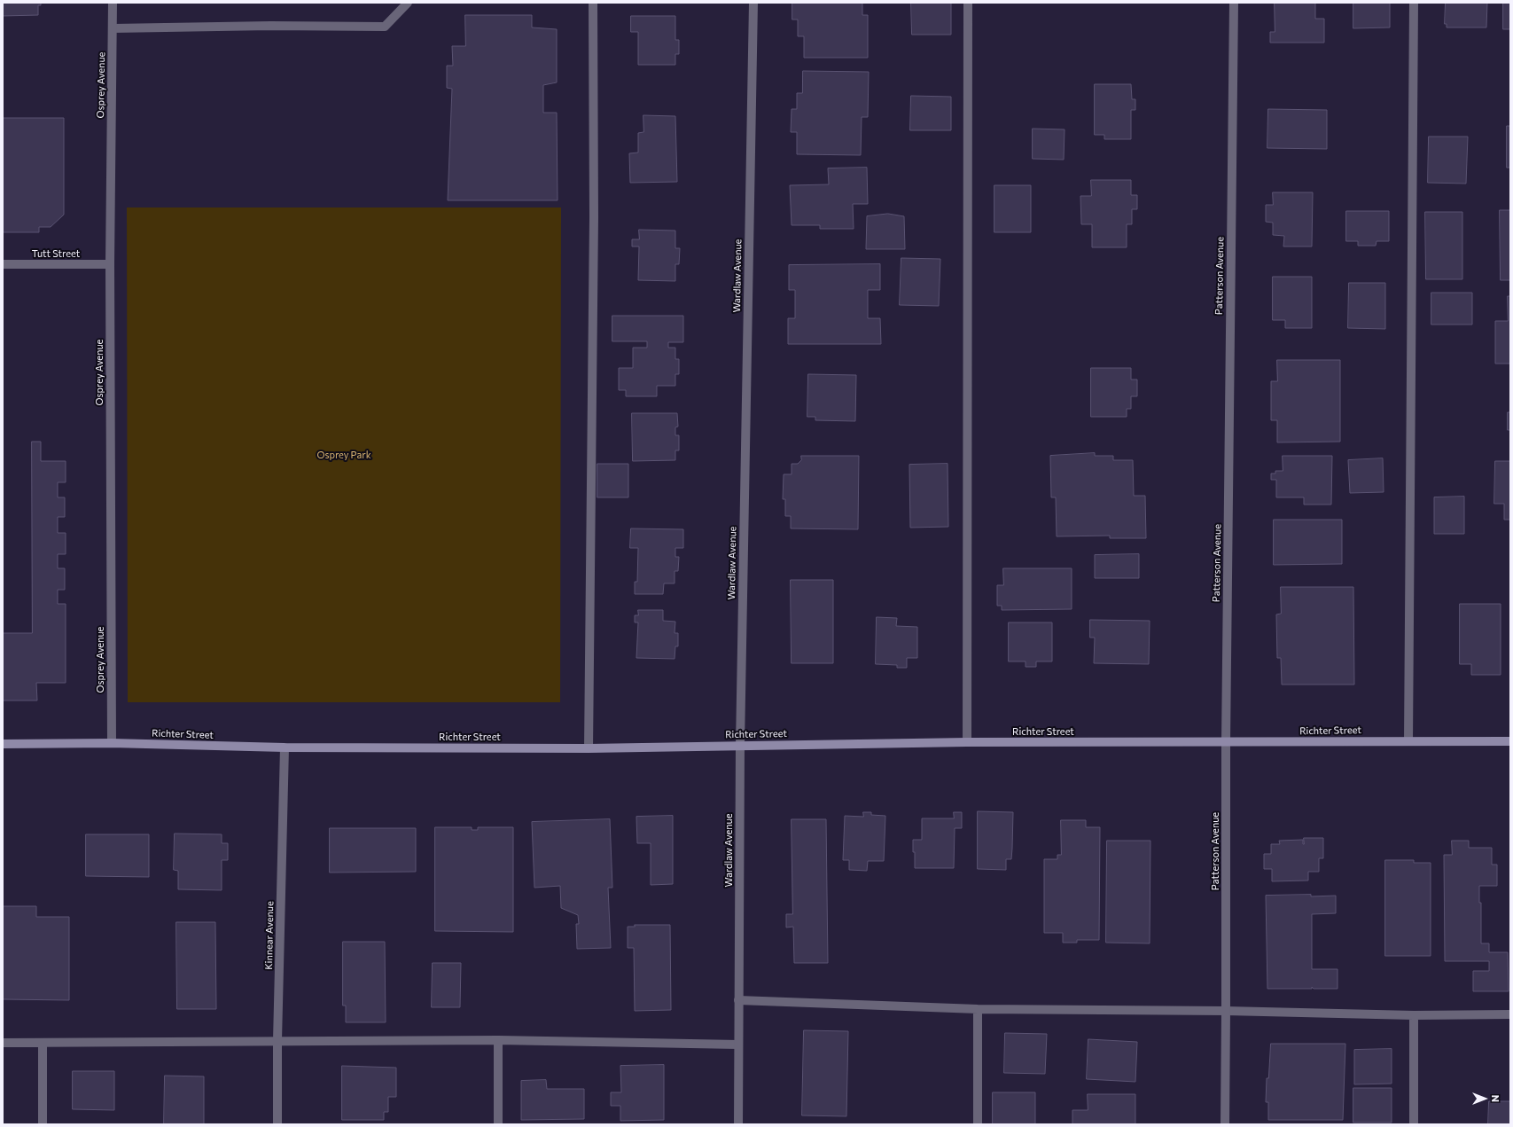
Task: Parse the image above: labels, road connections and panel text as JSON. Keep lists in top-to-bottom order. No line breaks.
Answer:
{"streets":{"main road":["Richter Street"],"street":["Osprey Avenue","Tutt Street","Wardlaw Avenue","Patterson Avenue","Kinnear Avenue"]},"crossings":[["Osprey Avenue","Tutt Street"],["Osprey Avenue","Richter Street"],["Wardlaw Avenue","Richter Street"],["Patterson Avenue","Richter Street"],["Richter Street","Kinnear Avenue"]],"parks":["Osprey Park"],"north":"right"}
